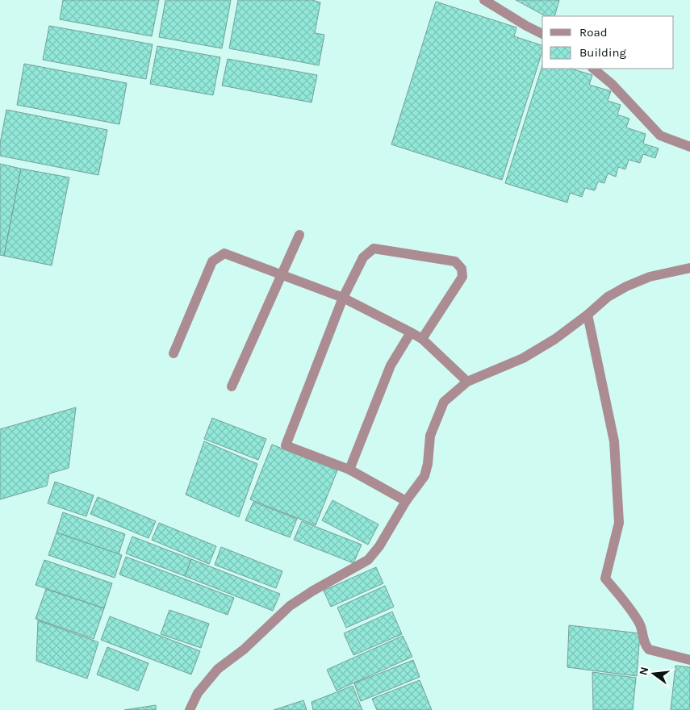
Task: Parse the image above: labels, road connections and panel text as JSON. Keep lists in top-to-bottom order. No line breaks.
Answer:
{"legend":["Road","Building"],"north":"left"}
